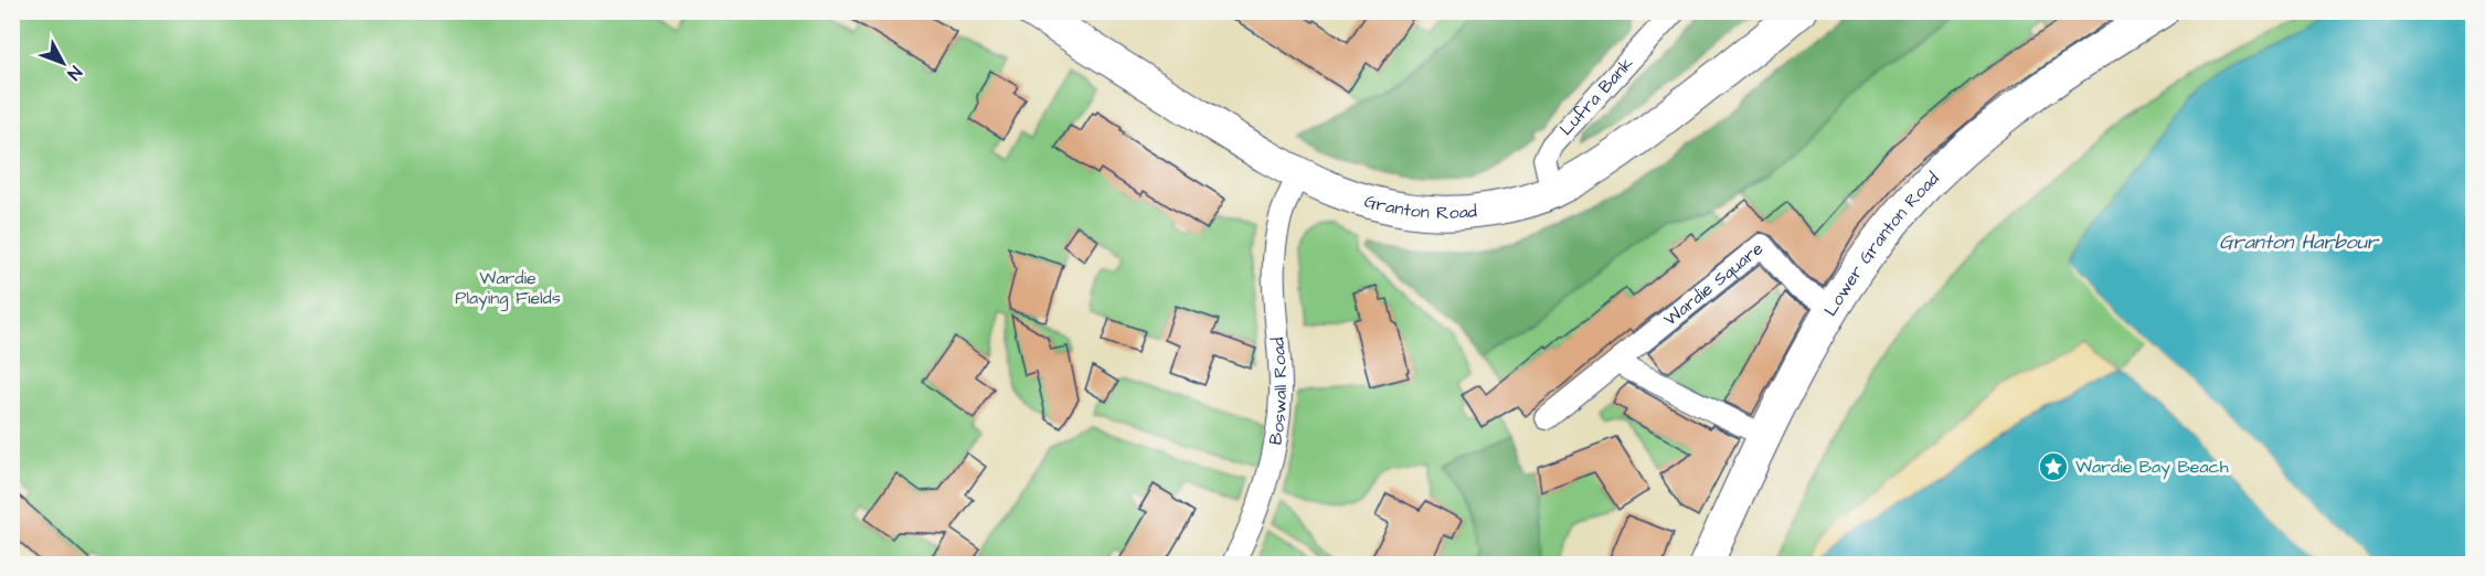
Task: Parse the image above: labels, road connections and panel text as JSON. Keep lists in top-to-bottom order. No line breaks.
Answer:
{"streets":{"main road":["Granton Road","Lower Granton Road"],"street":["Lufra Bank","Wardie Square","Boswall Road"]},"crossings":[["Lufra Bank","Granton Road"],["Granton Road","Boswall Road"],["Lower Granton Road","Wardie Square"]],"water":["Granton Harbour"],"parks":["Wardie Playing Fields"],"places":{"place":["Wardie Bay Beach"]},"north":"bottom right"}
